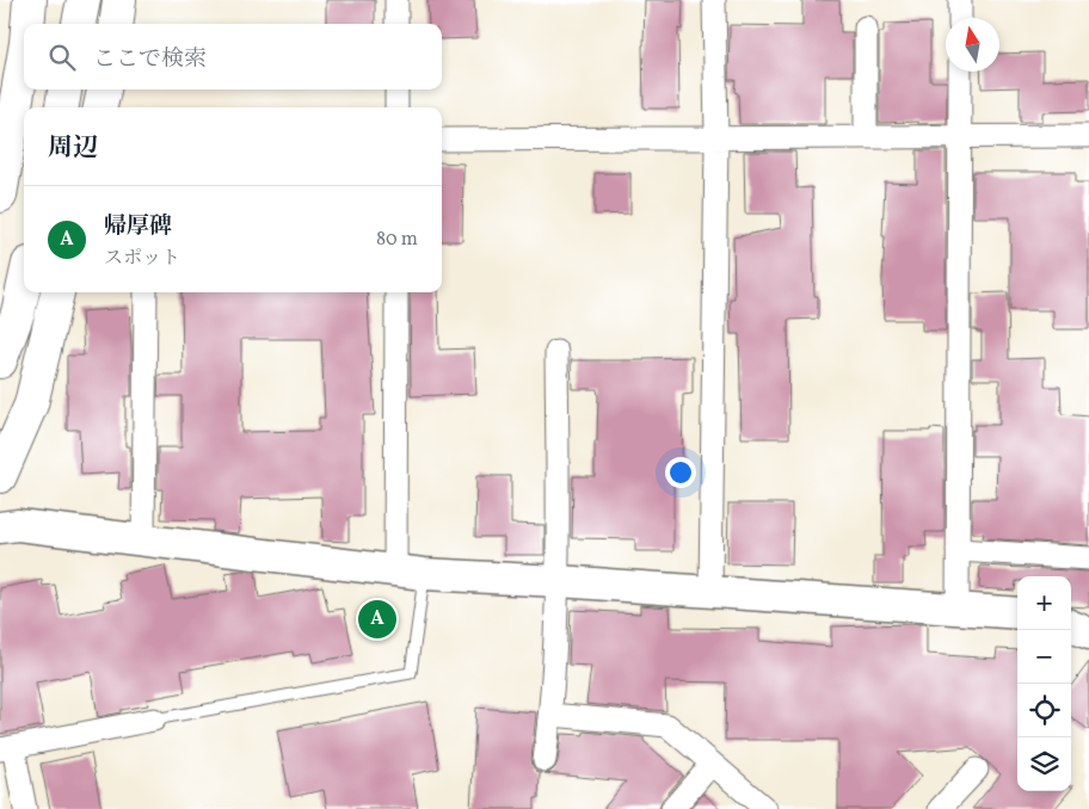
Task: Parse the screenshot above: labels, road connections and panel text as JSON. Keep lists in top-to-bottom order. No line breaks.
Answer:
{"north":"top","page":{"search":"ここで検索","heading":"周辺","list":[{"mark":"A","name":"帰厚碑","note":"スポット","value":"80 m"}],"map_buttons":["+","−"],"pins":"A"}}
